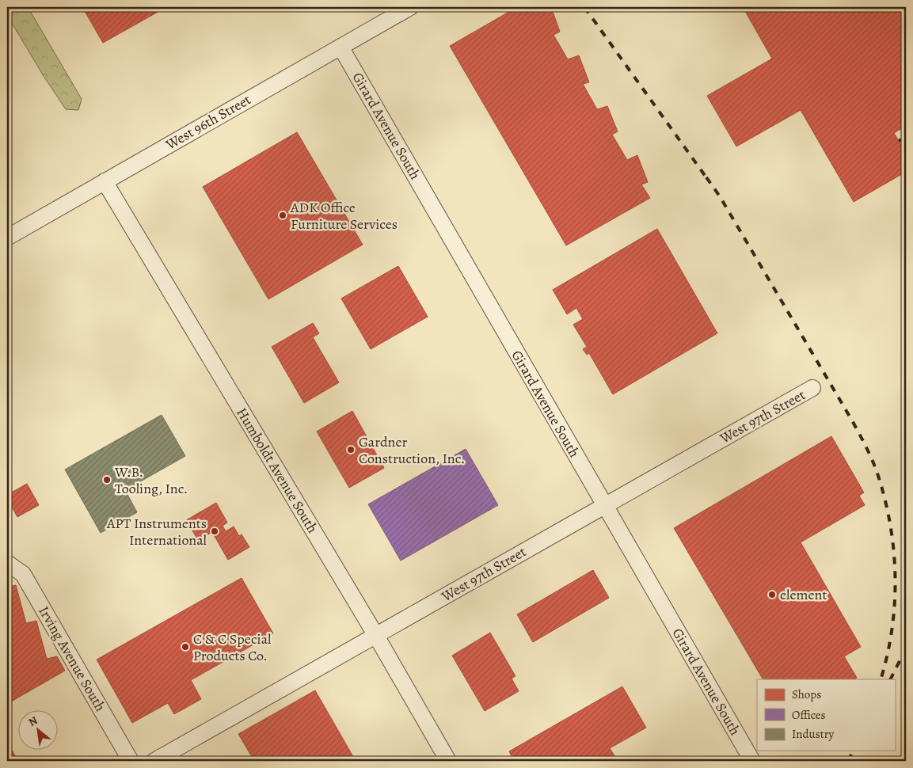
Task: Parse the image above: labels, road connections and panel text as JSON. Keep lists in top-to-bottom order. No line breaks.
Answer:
{"streets":{"street":["West 96th Street","Girard Avenue South","West 97th Street","Humboldt Avenue South","Irving Avenue South"]},"crossings":[["West 96th Street","Girard Avenue South"],["West 96th Street","Humboldt Avenue South"],["Girard Avenue South","West 97th Street"],["West 97th Street","Humboldt Avenue South"]],"places":["ADK Office Furniture Services","Gardner Construction, Inc.","W.B. Tooling, Inc.","APT Instruments International","element","C & C Special Products Co."],"legend":["Shops","Offices","Industry"],"north":"top left"}
